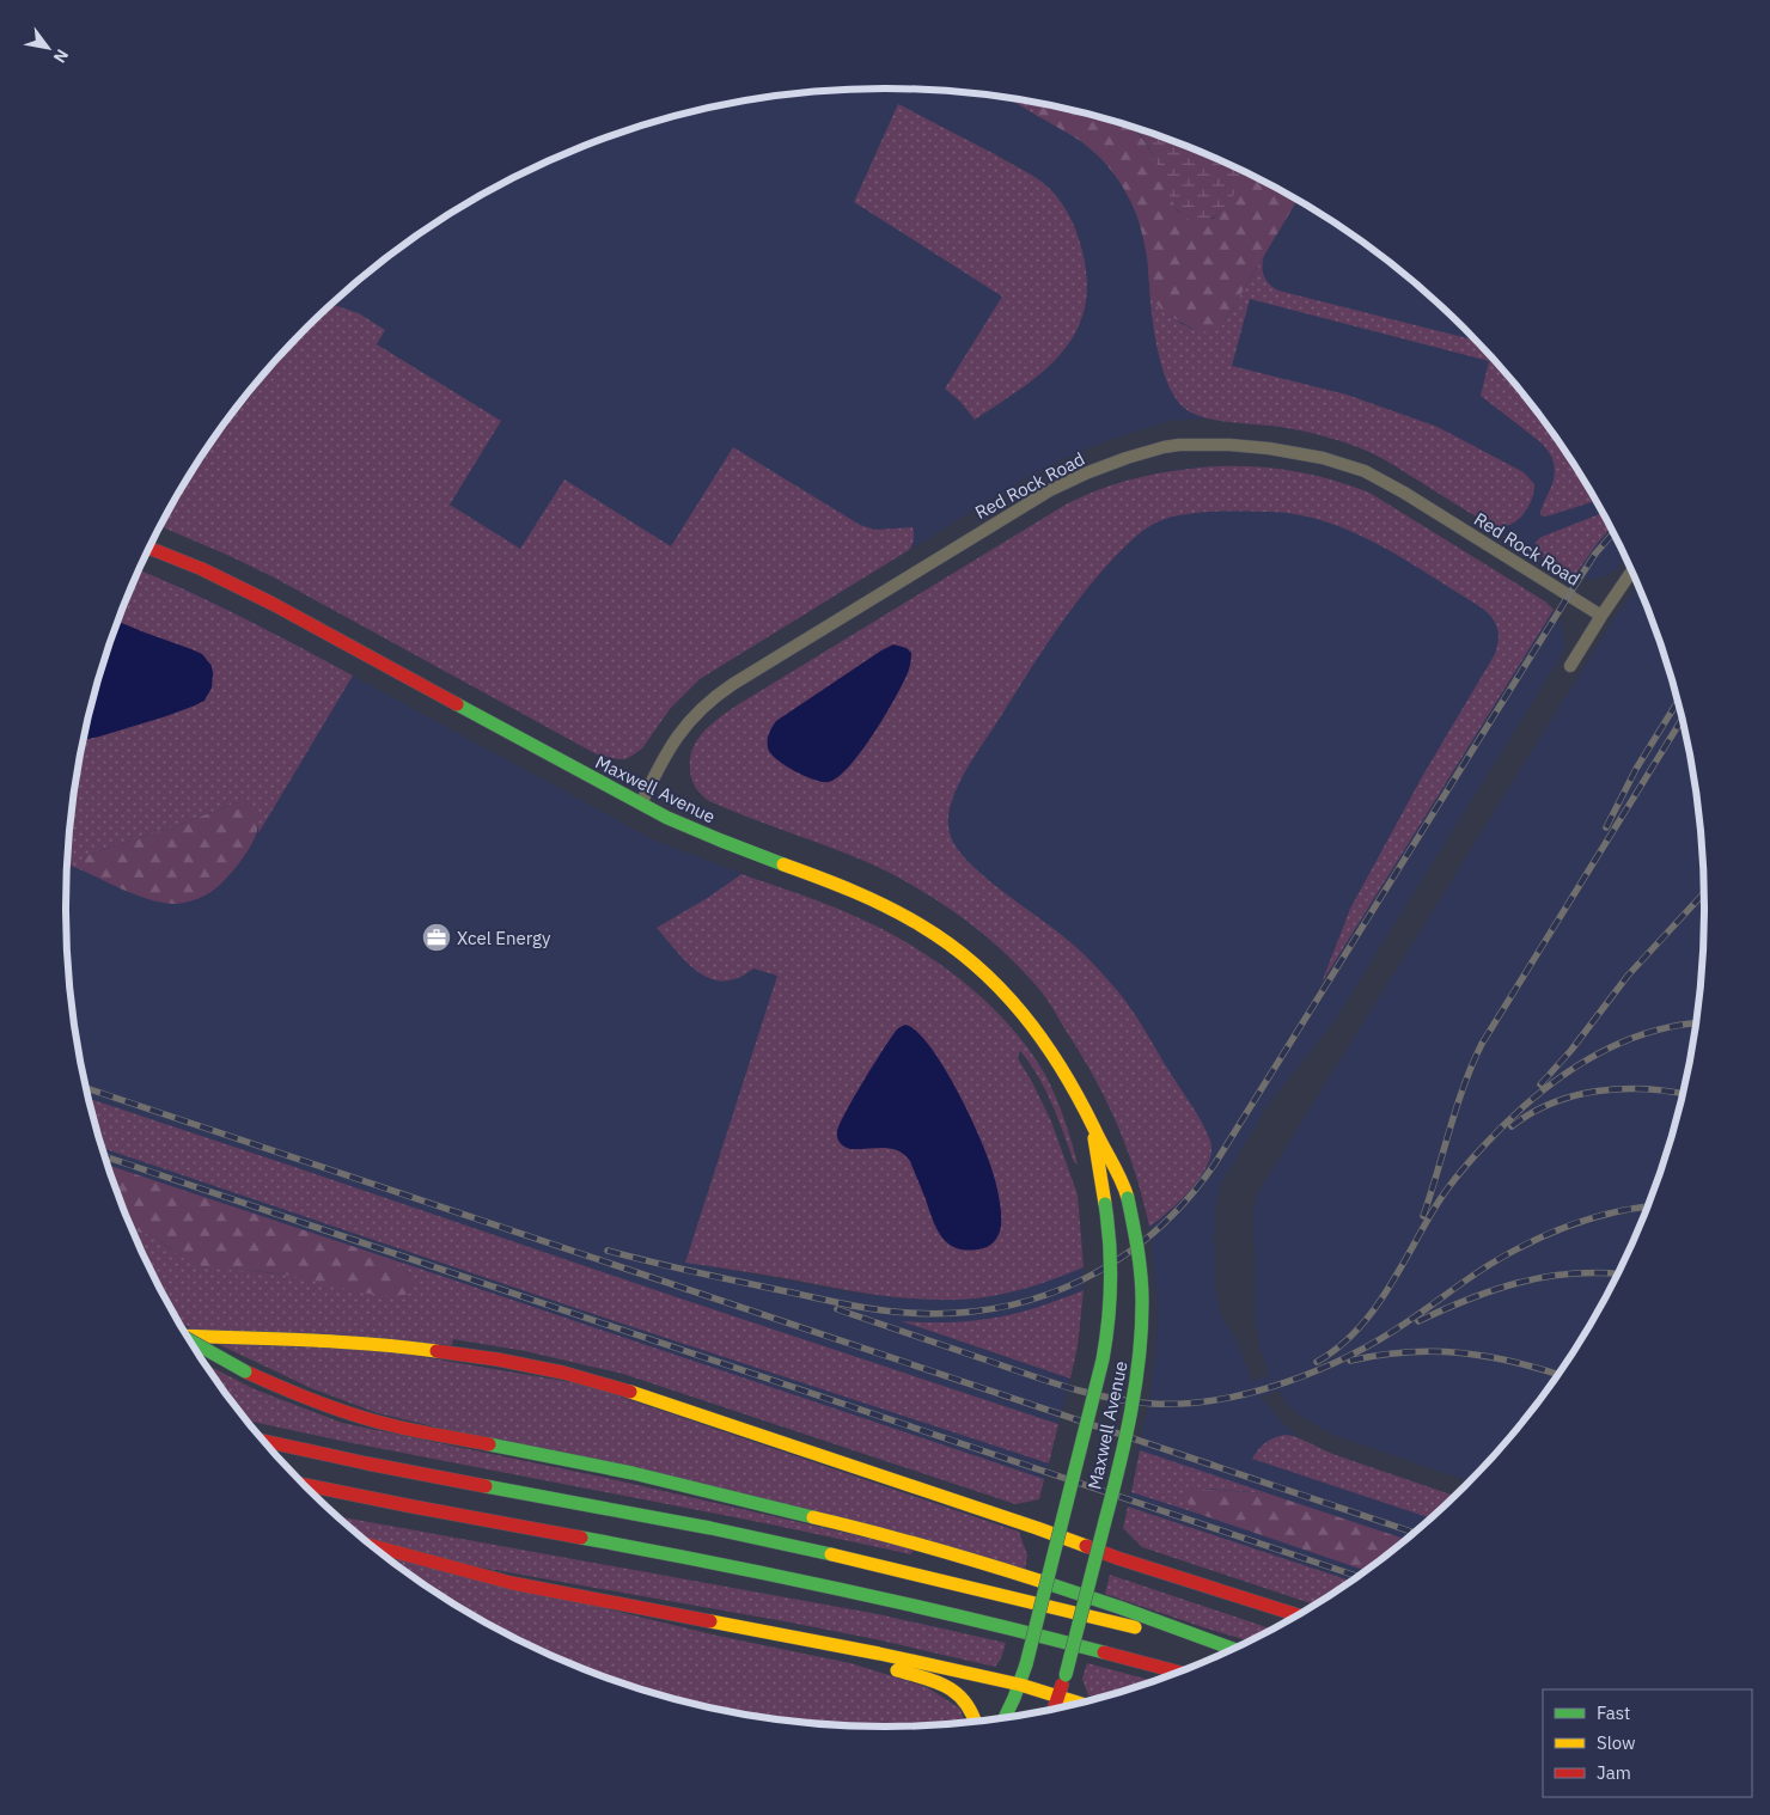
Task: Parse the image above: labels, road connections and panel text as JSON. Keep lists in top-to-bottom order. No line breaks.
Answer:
{"streets":{"main road":["Maxwell Avenue"],"street":["Red Rock Road"]},"crossings":[["Red Rock Road","Maxwell Avenue"]],"places":{"office":["Xcel Energy"]},"legend":["Fast","Slow","Jam"],"north":"bottom right"}
